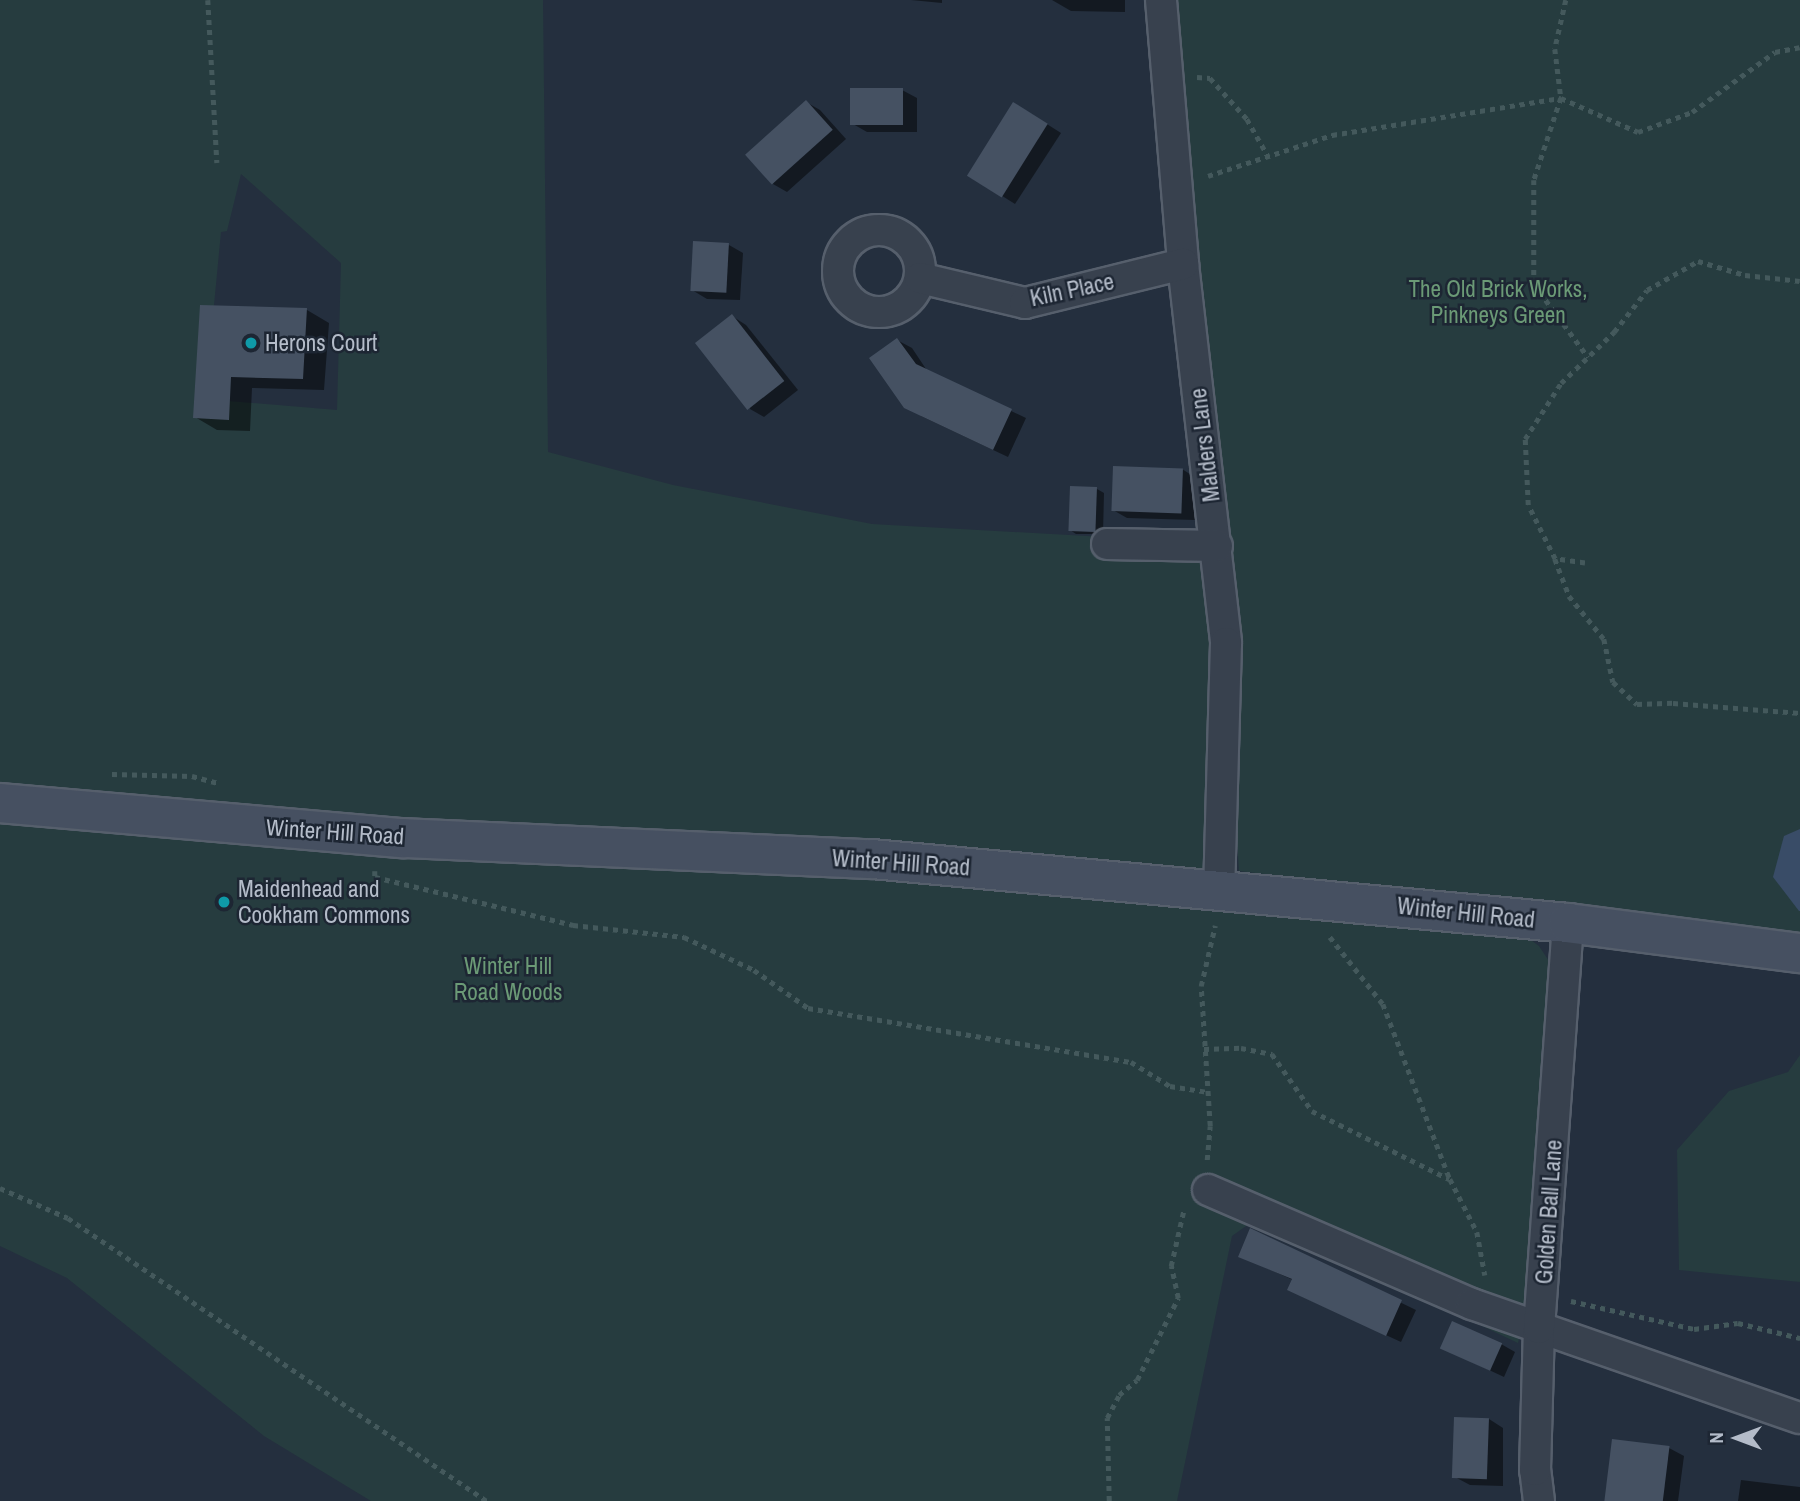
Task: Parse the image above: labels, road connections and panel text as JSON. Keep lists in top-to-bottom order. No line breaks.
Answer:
{"streets":{"street":["Kiln Place","Malders Lane","Winter Hill Road","Golden Ball Lane"]},"crossings":[["Kiln Place","Malders Lane"],["Malders Lane","Winter Hill Road"],["Winter Hill Road","Golden Ball Lane"]],"parks":["The Old Brick Works, Pinkneys Green","Winter Hill Road Woods"],"places":["Herons Court","Maidenhead and Cookham Commons"],"north":"left"}
